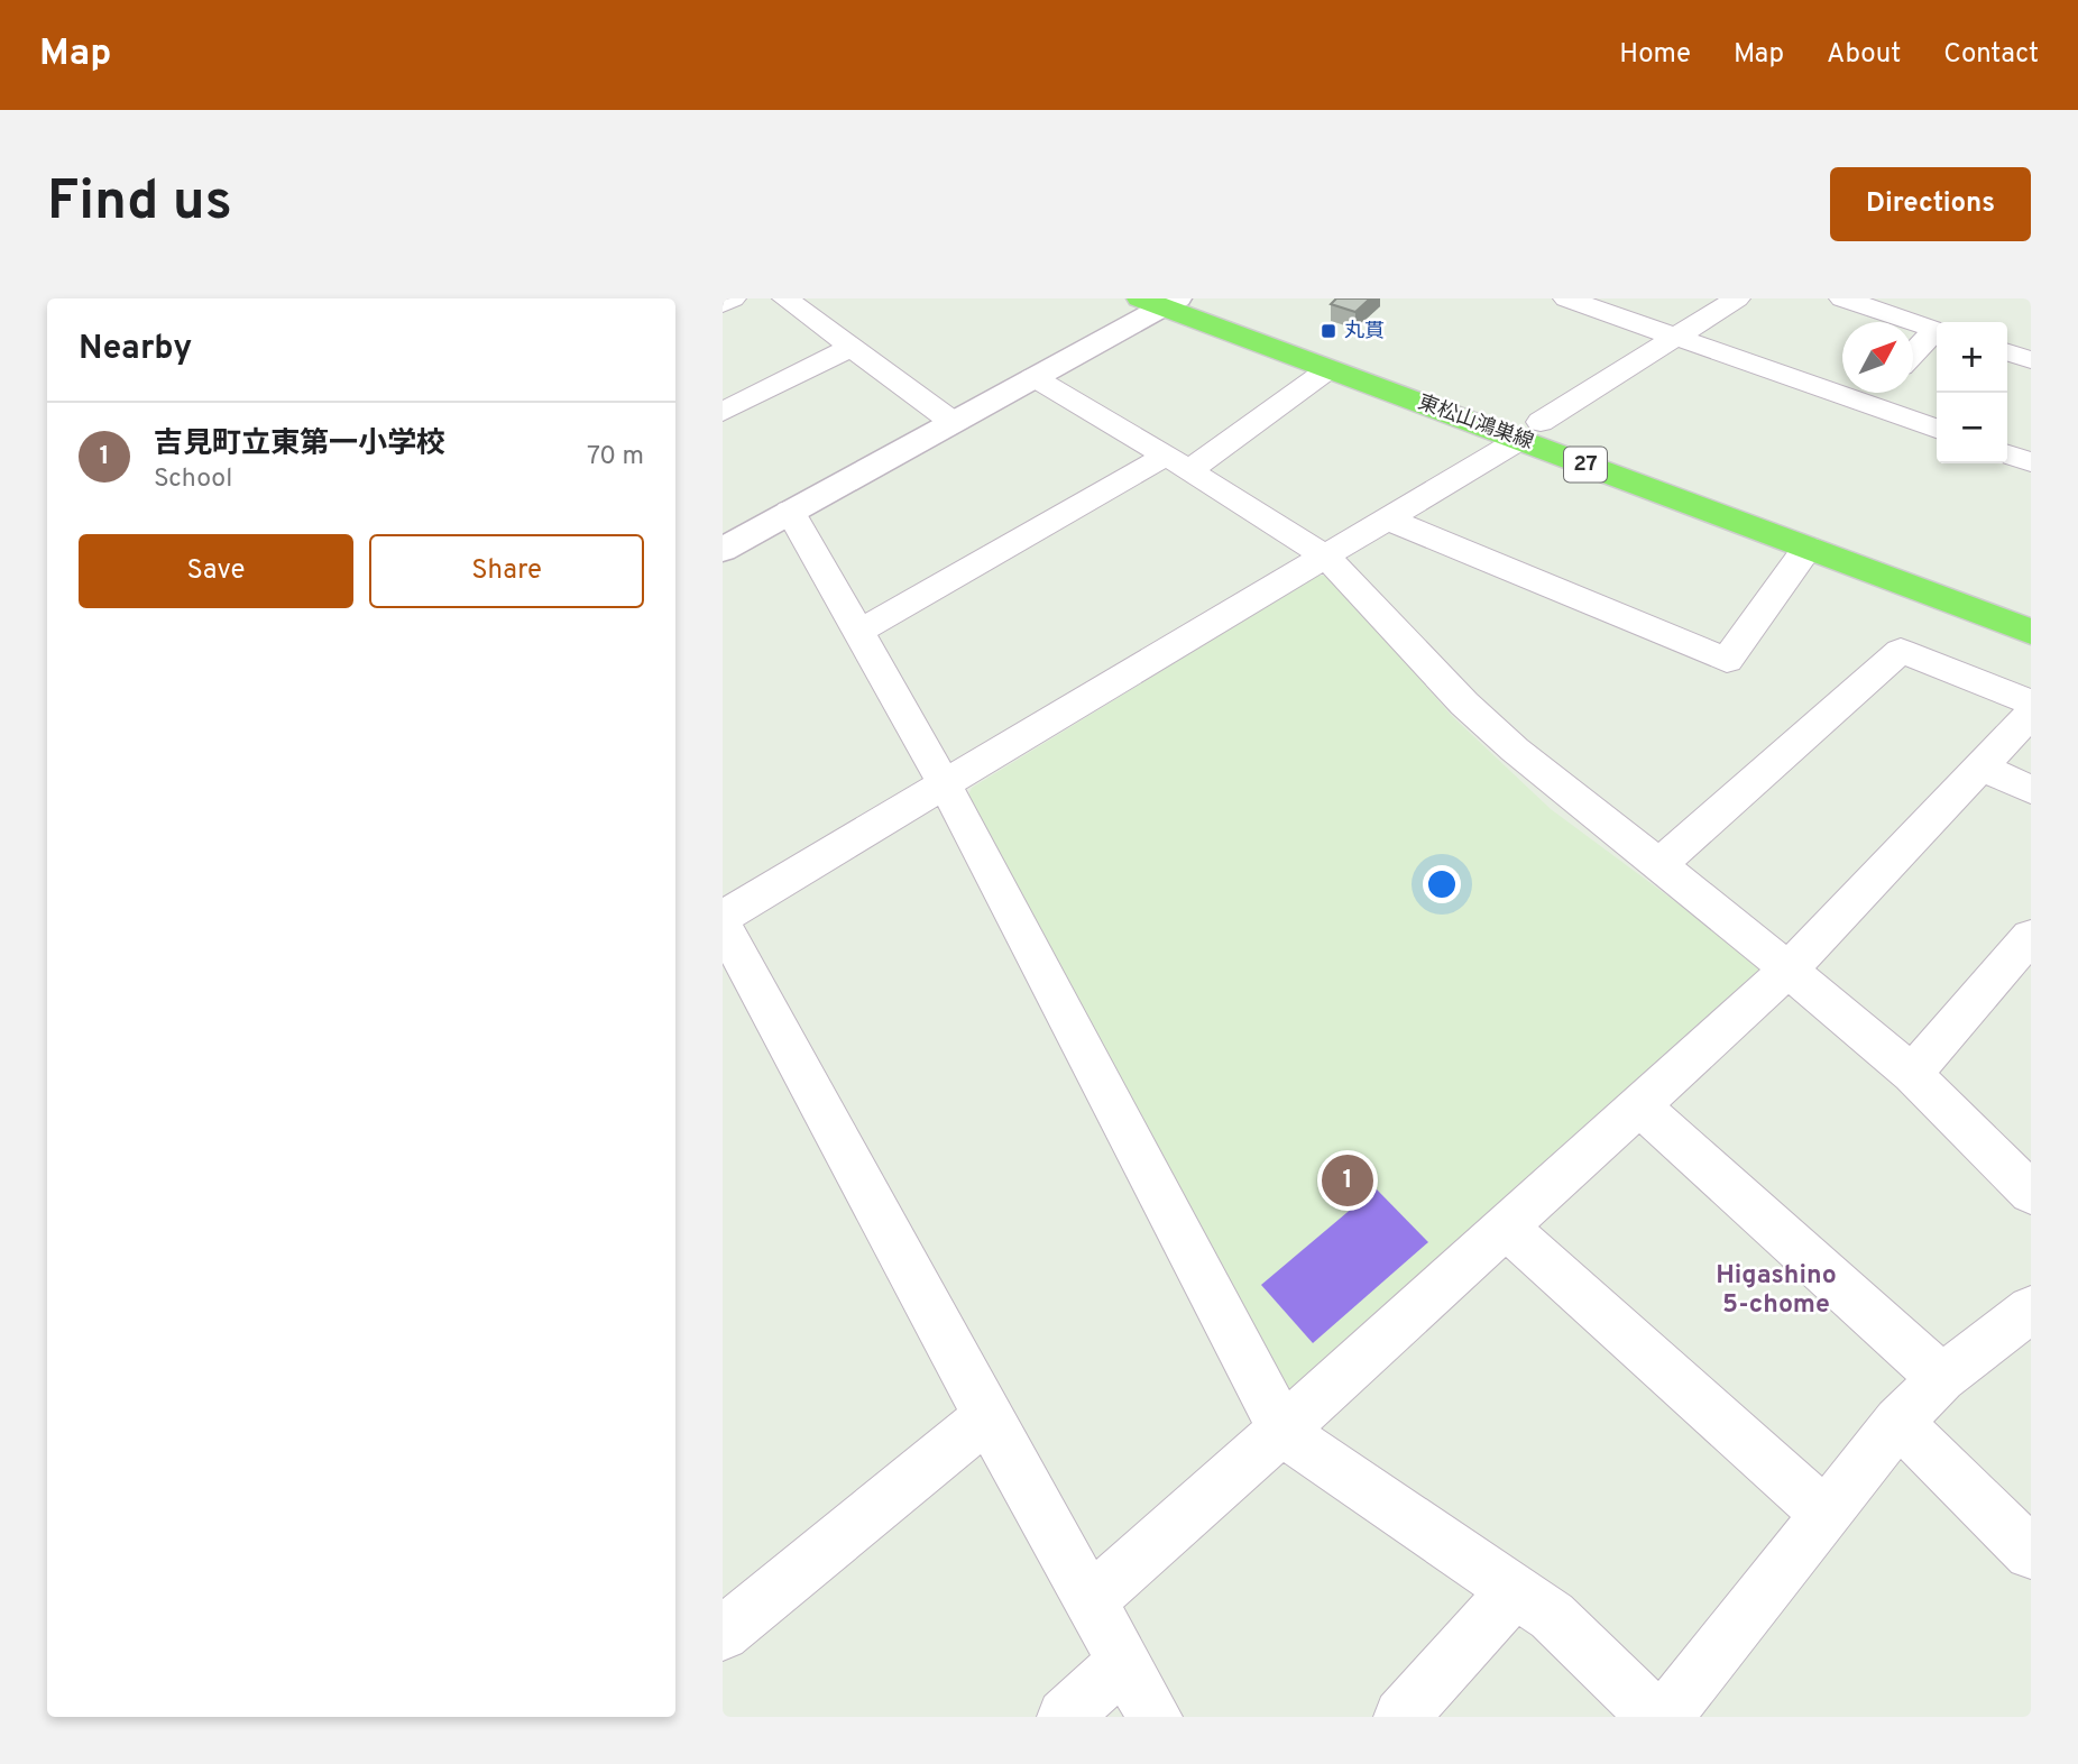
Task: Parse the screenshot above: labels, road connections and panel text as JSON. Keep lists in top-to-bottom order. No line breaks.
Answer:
{"streets":{"main road":["東松山鴻巣線","27"]},"districts":["Higashino 5-chome"],"places":{"transit":["丸貫"]},"north":"top right","page":{"header":"Map","nav":["Home","Map","About","Contact"],"buttons":["Directions",["Save","Share"]],"title":"Find us","heading":"Nearby","map_buttons":["+","−"],"list":[{"mark":"1","name":"吉見町立東第一小学校","note":"School","value":"70 m"}],"pins":"1"}}
